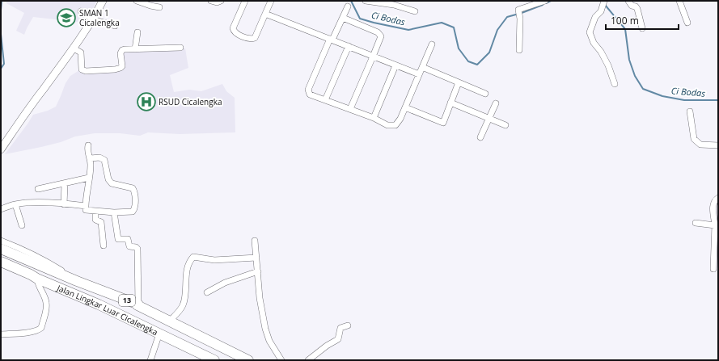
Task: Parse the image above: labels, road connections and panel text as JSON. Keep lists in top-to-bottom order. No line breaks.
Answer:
{"streets":{"highway":["13","Jalan Lingkar Luar Cicalengka"]},"water":["Ci Bodas"],"places":{"school or university":["SMAN 1 Cicalengka"],"hospital":["RSUD Cicalengka"]},"scale_bar":"100 m"}
